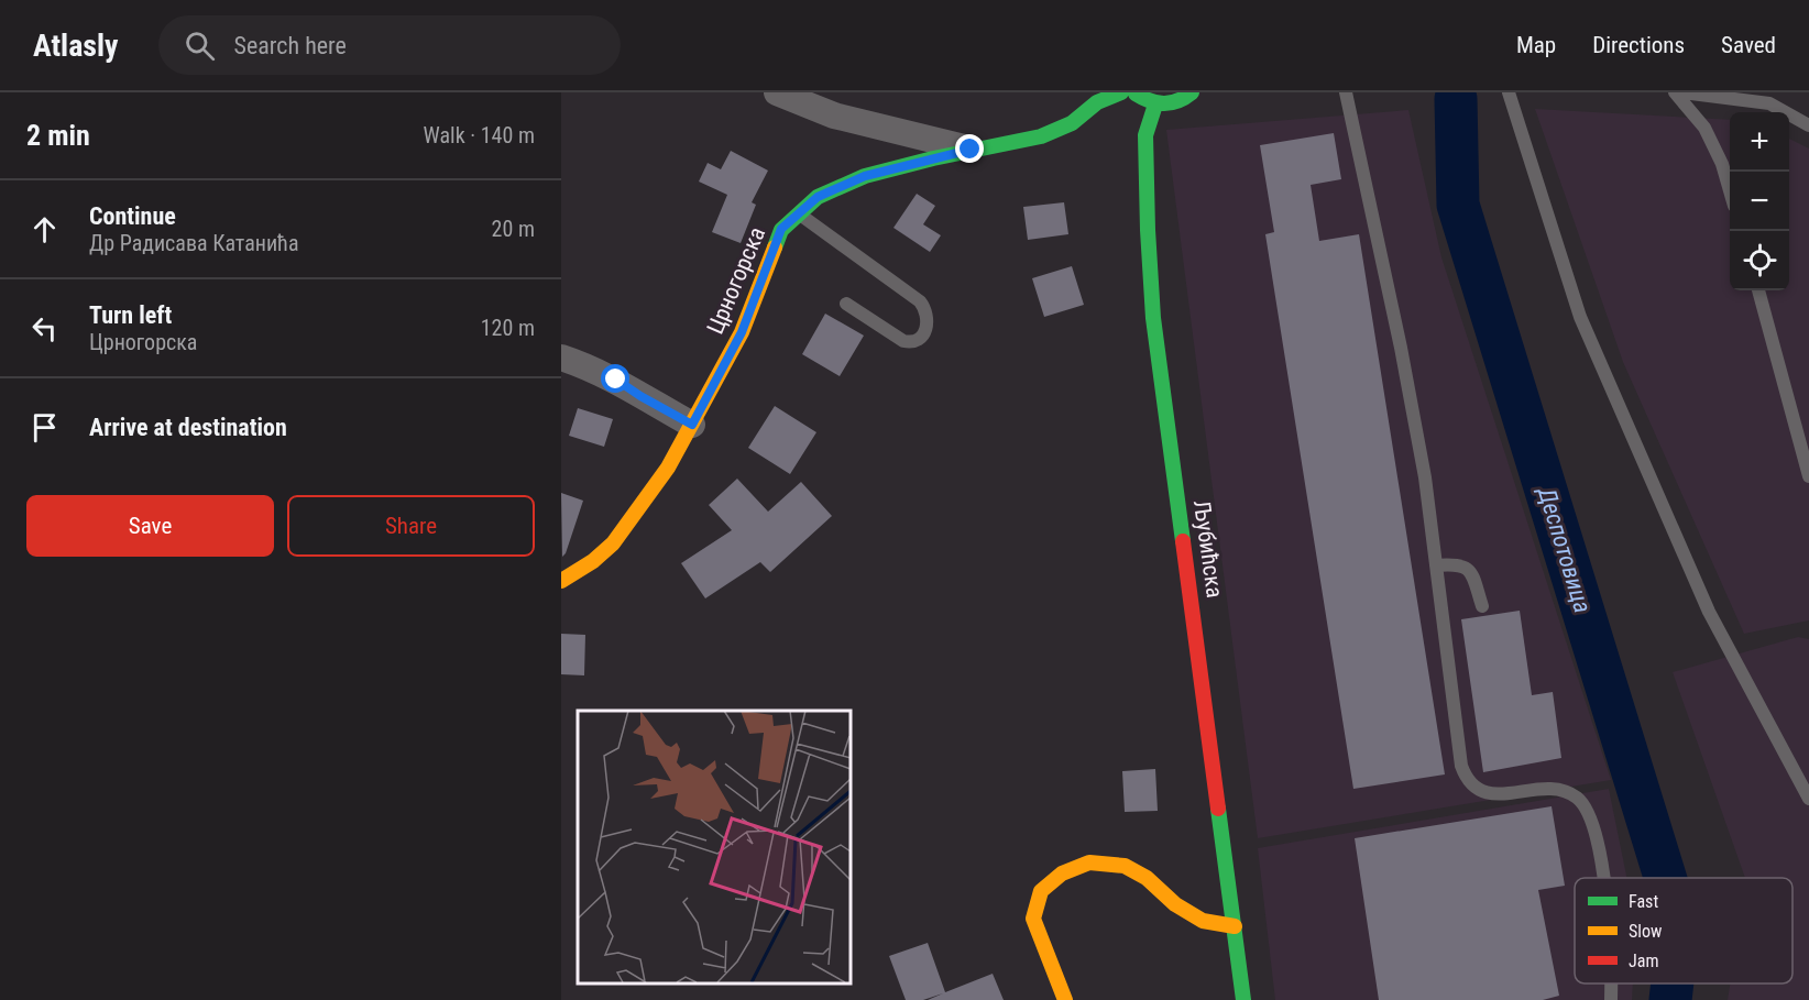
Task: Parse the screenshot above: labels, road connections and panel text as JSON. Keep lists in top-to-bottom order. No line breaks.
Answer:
{"streets":{"street":["Црногорска","Љубићска"]},"water":["Деспотовица"],"legend":["Fast","Slow","Jam"],"page":{"header":"Atlasly","search":"Search here","nav":["Map","Directions","Saved"],"heading":["2 min","Walk · 140 m"],"map_buttons":["+","−"],"list":[["Continue","Др Радисава Катанића","20 m"],["Turn left","Црногорска","120 m"],"Arrive at destination"],"buttons":["Save","Share"]}}
